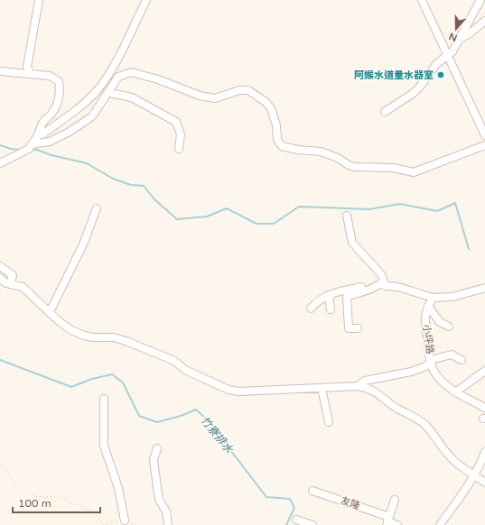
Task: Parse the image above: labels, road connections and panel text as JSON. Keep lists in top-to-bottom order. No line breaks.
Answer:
{"streets":{"street":["小坪路","友隆"]},"water":["竹寮排水"],"places":["阿緱水道量水器室"],"scale_bar":"100 m","north":"bottom"}
